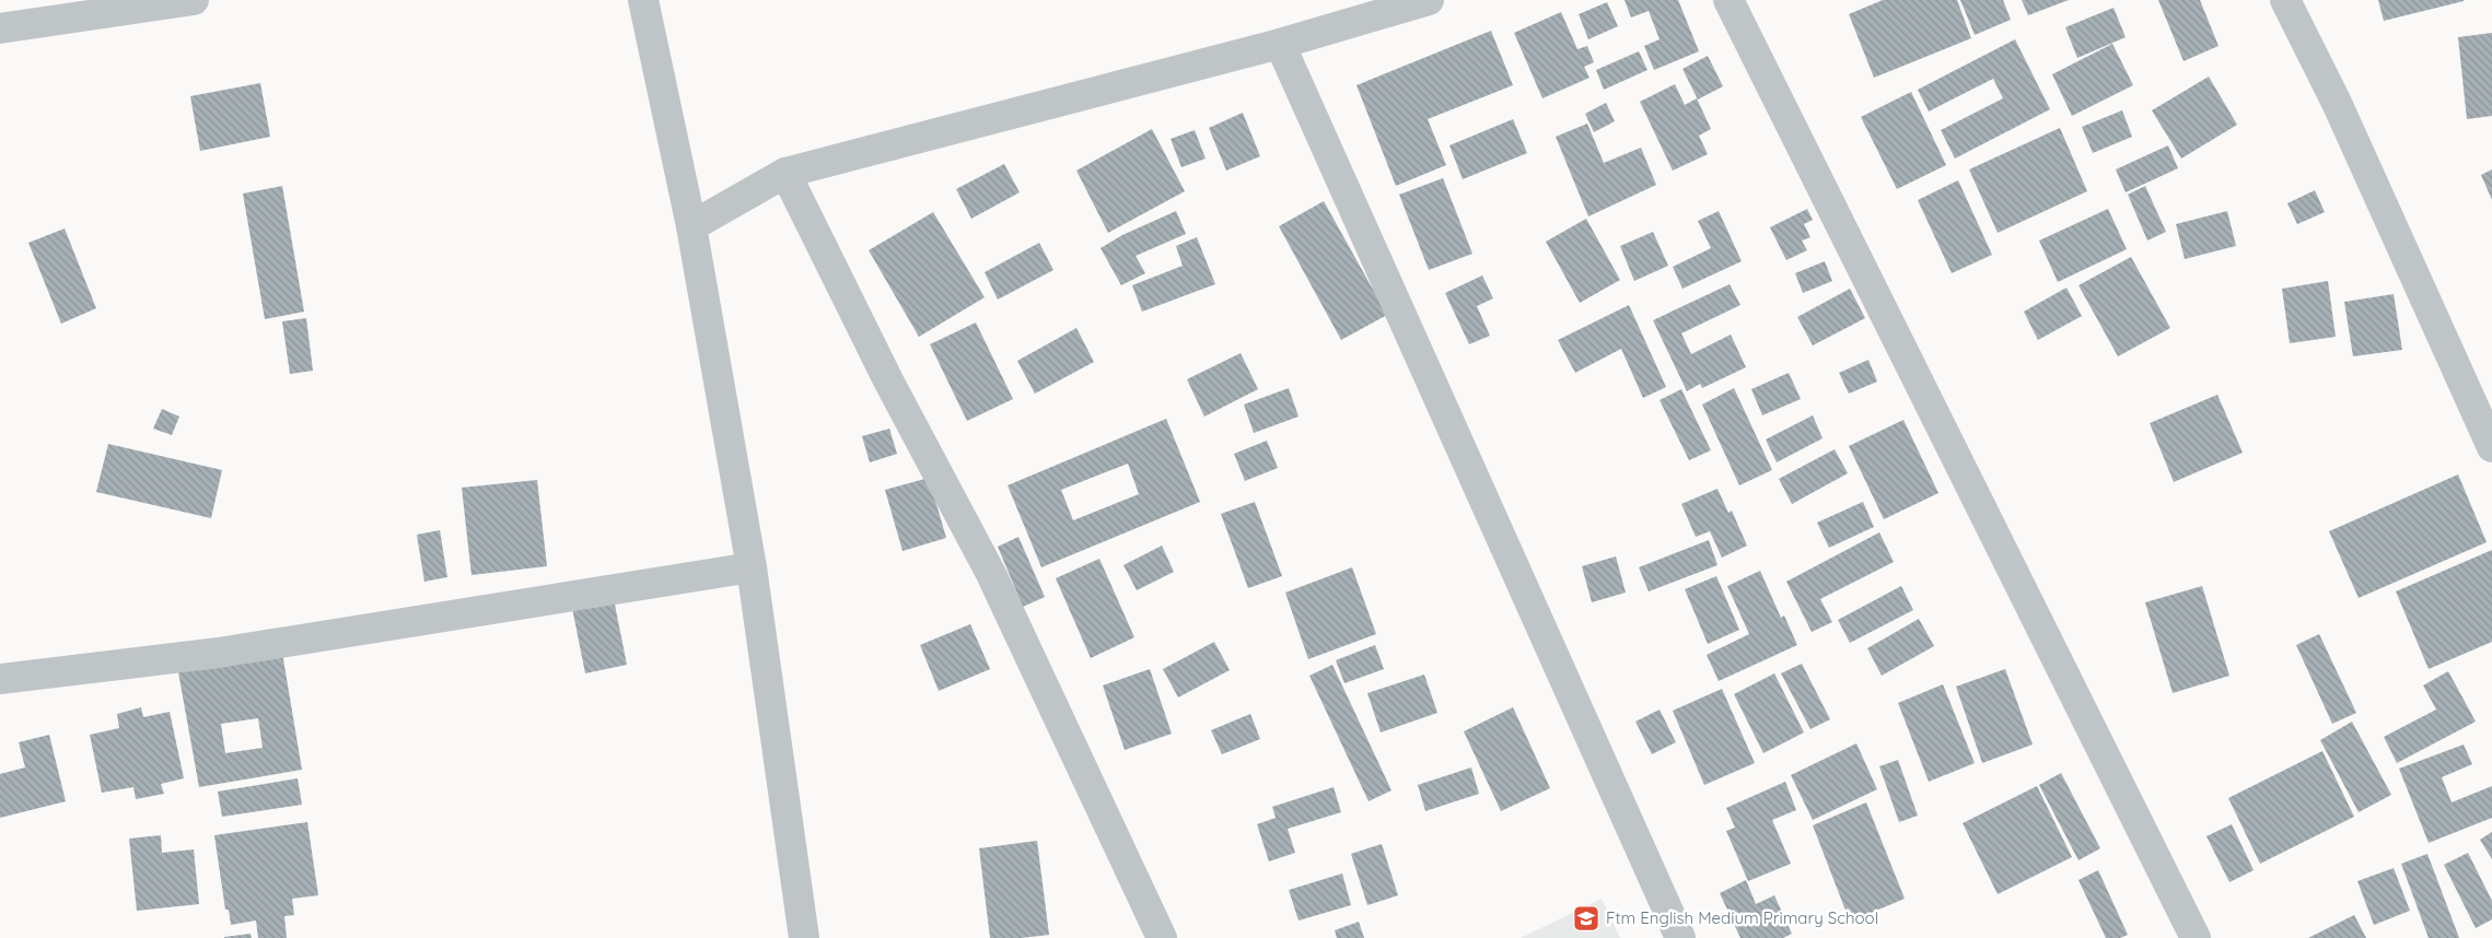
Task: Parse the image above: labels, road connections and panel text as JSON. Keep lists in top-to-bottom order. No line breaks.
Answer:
{"places":{"school or university":["Ftm English Medium Primary School"]}}
